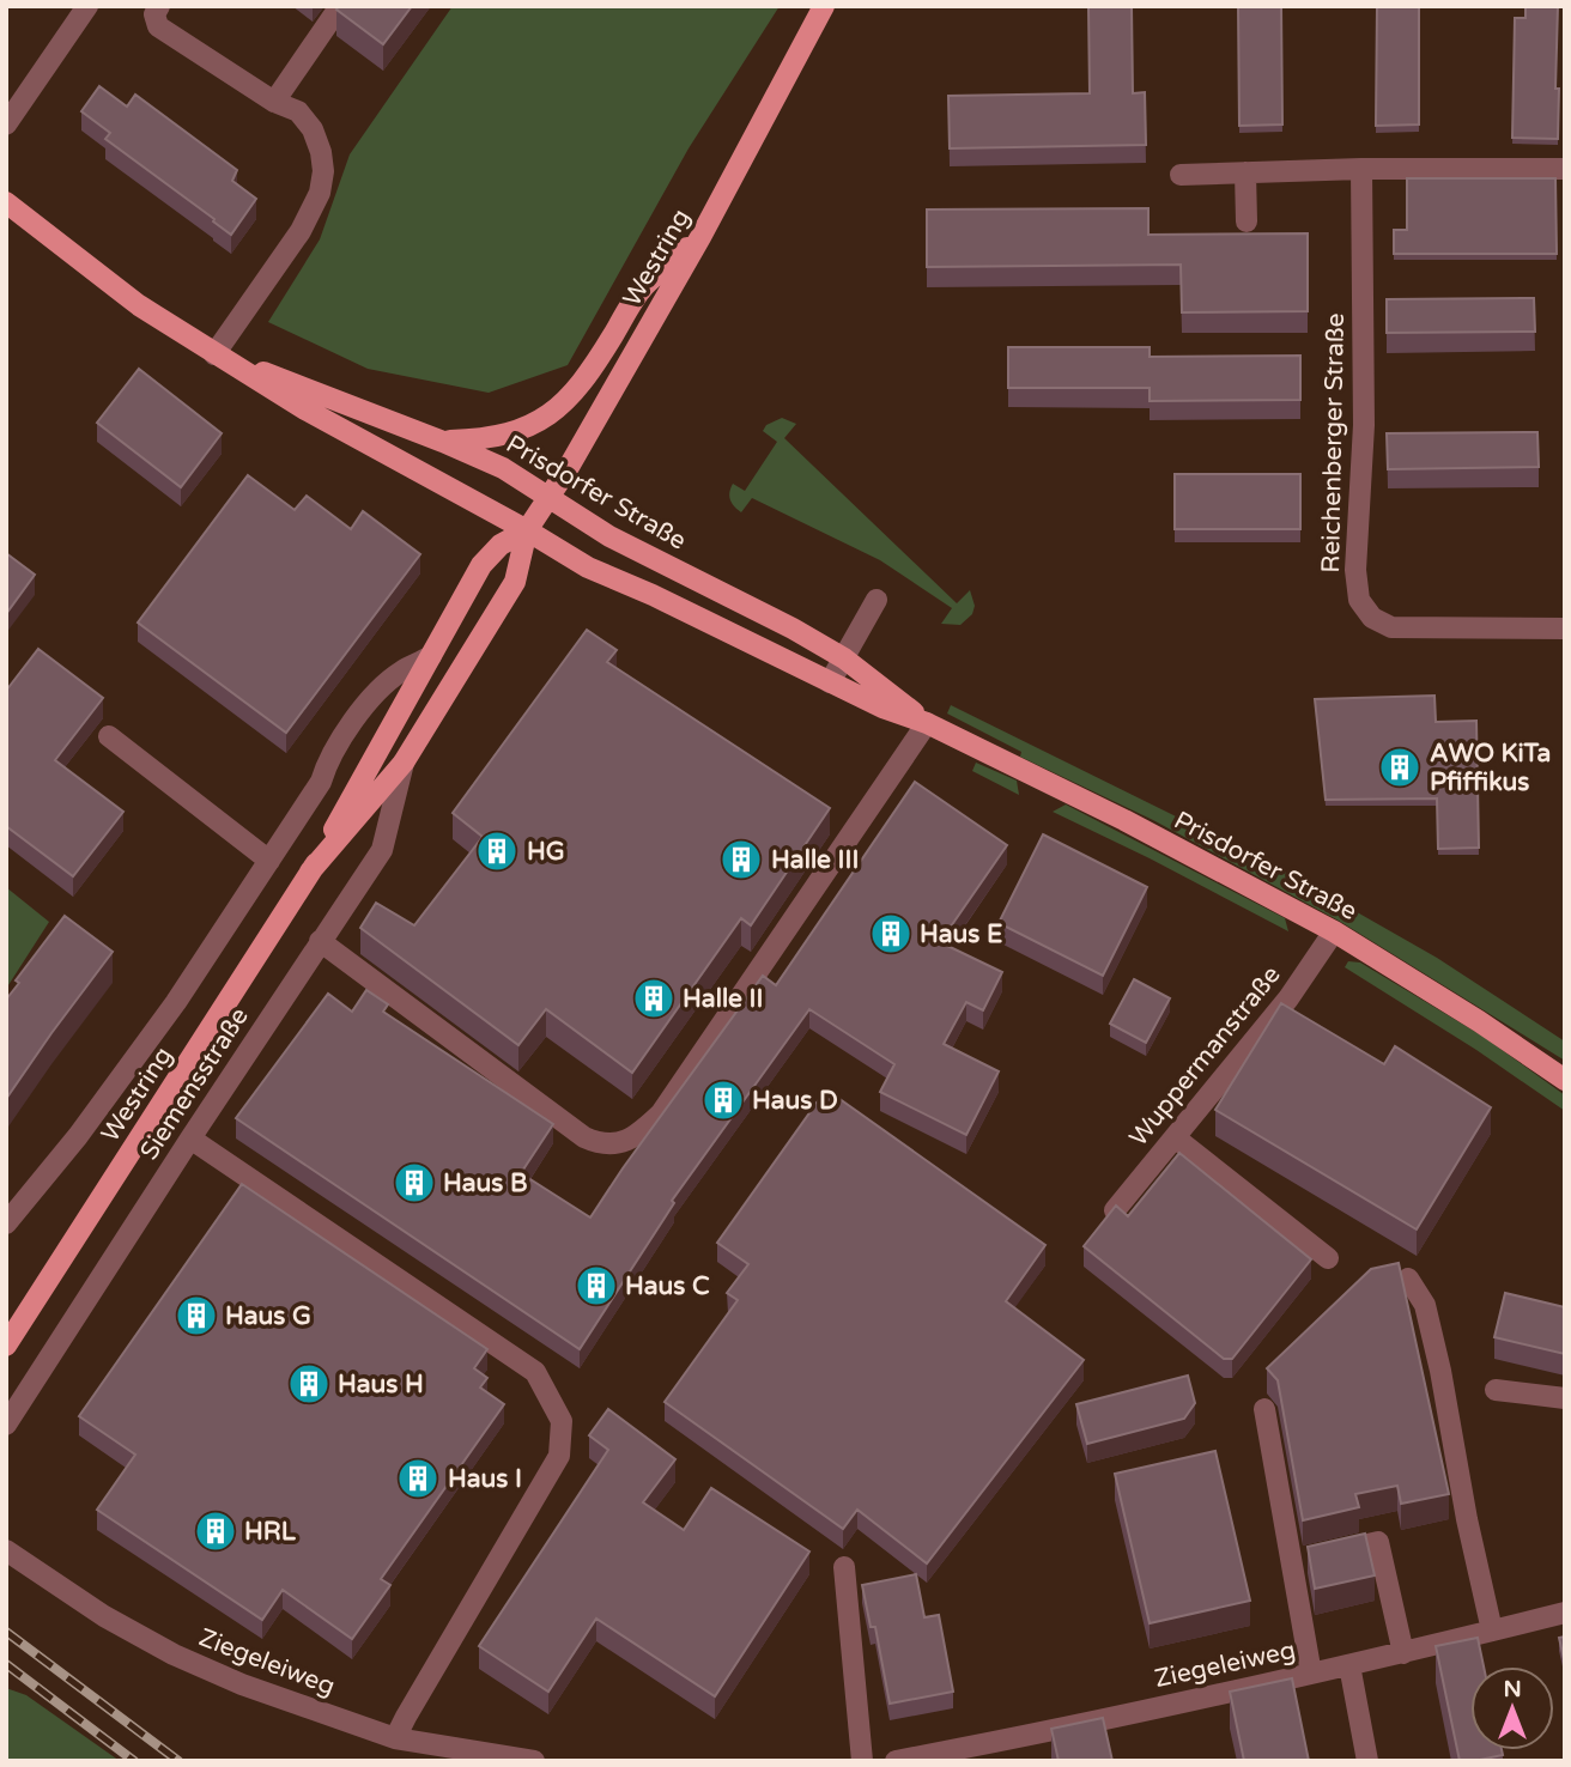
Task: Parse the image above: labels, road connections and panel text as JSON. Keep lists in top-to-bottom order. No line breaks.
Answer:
{"streets":{"main road":["Westring","Prisdorfer Straße"],"street":["Reichenberger Straße","Wuppermanstraße","Siemensstraße","Ziegeleiweg"]},"crossings":[["Westring","Prisdorfer Straße"],["Westring","Siemensstraße"],["Prisdorfer Straße","Wuppermanstraße"]],"places":{"building":["AWO KiTa Pfiffikus","HG","Halle III","Haus E","Halle II","Haus D","Haus B","Haus C","Haus G","Haus H","Haus I","HRL"]},"north":"top"}
